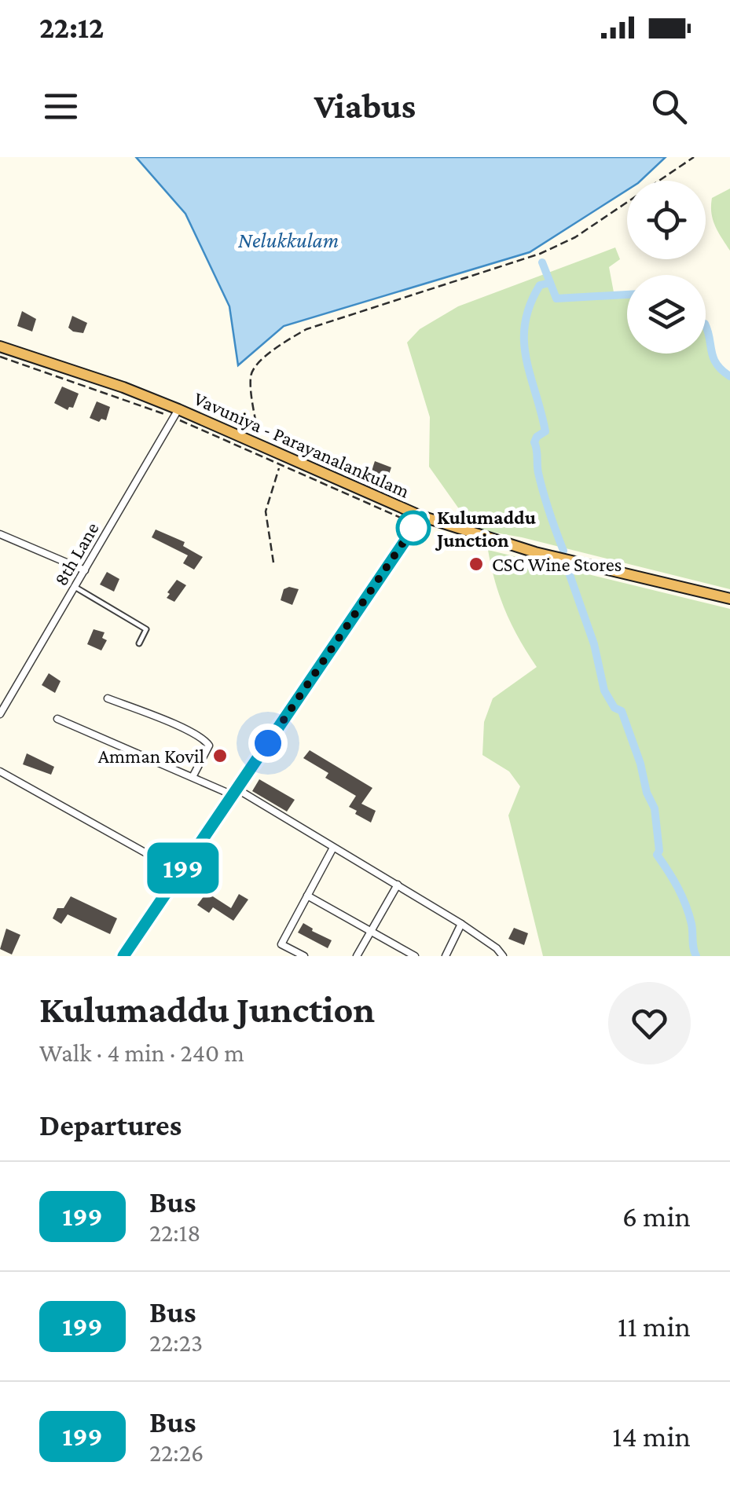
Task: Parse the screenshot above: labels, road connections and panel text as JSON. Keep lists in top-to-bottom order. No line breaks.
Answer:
{"streets":{"highway":["Vavuniya - Parayanalankulam"],"street":["8th Lane"]},"crossings":[["Vavuniya - Parayanalankulam","8th Lane"]],"water":["Nelukkulam"],"places":["Kulumaddu Junction","CSC Wine Stores","Amman Kovil"],"lines":["bus line 199"],"page":{"status":"22:12","header":"Viabus","on_map":"199","heading":[["Kulumaddu Junction","Walk · 4 min · 240 m"],"Departures"],"list":[{"mark":"199","name":"Bus","note":"22:18","value":"6 min"},{"mark":"199","name":"Bus","note":"22:23","value":"11 min"},{"mark":"199","name":"Bus","note":"22:26","value":"14 min"}]}}
